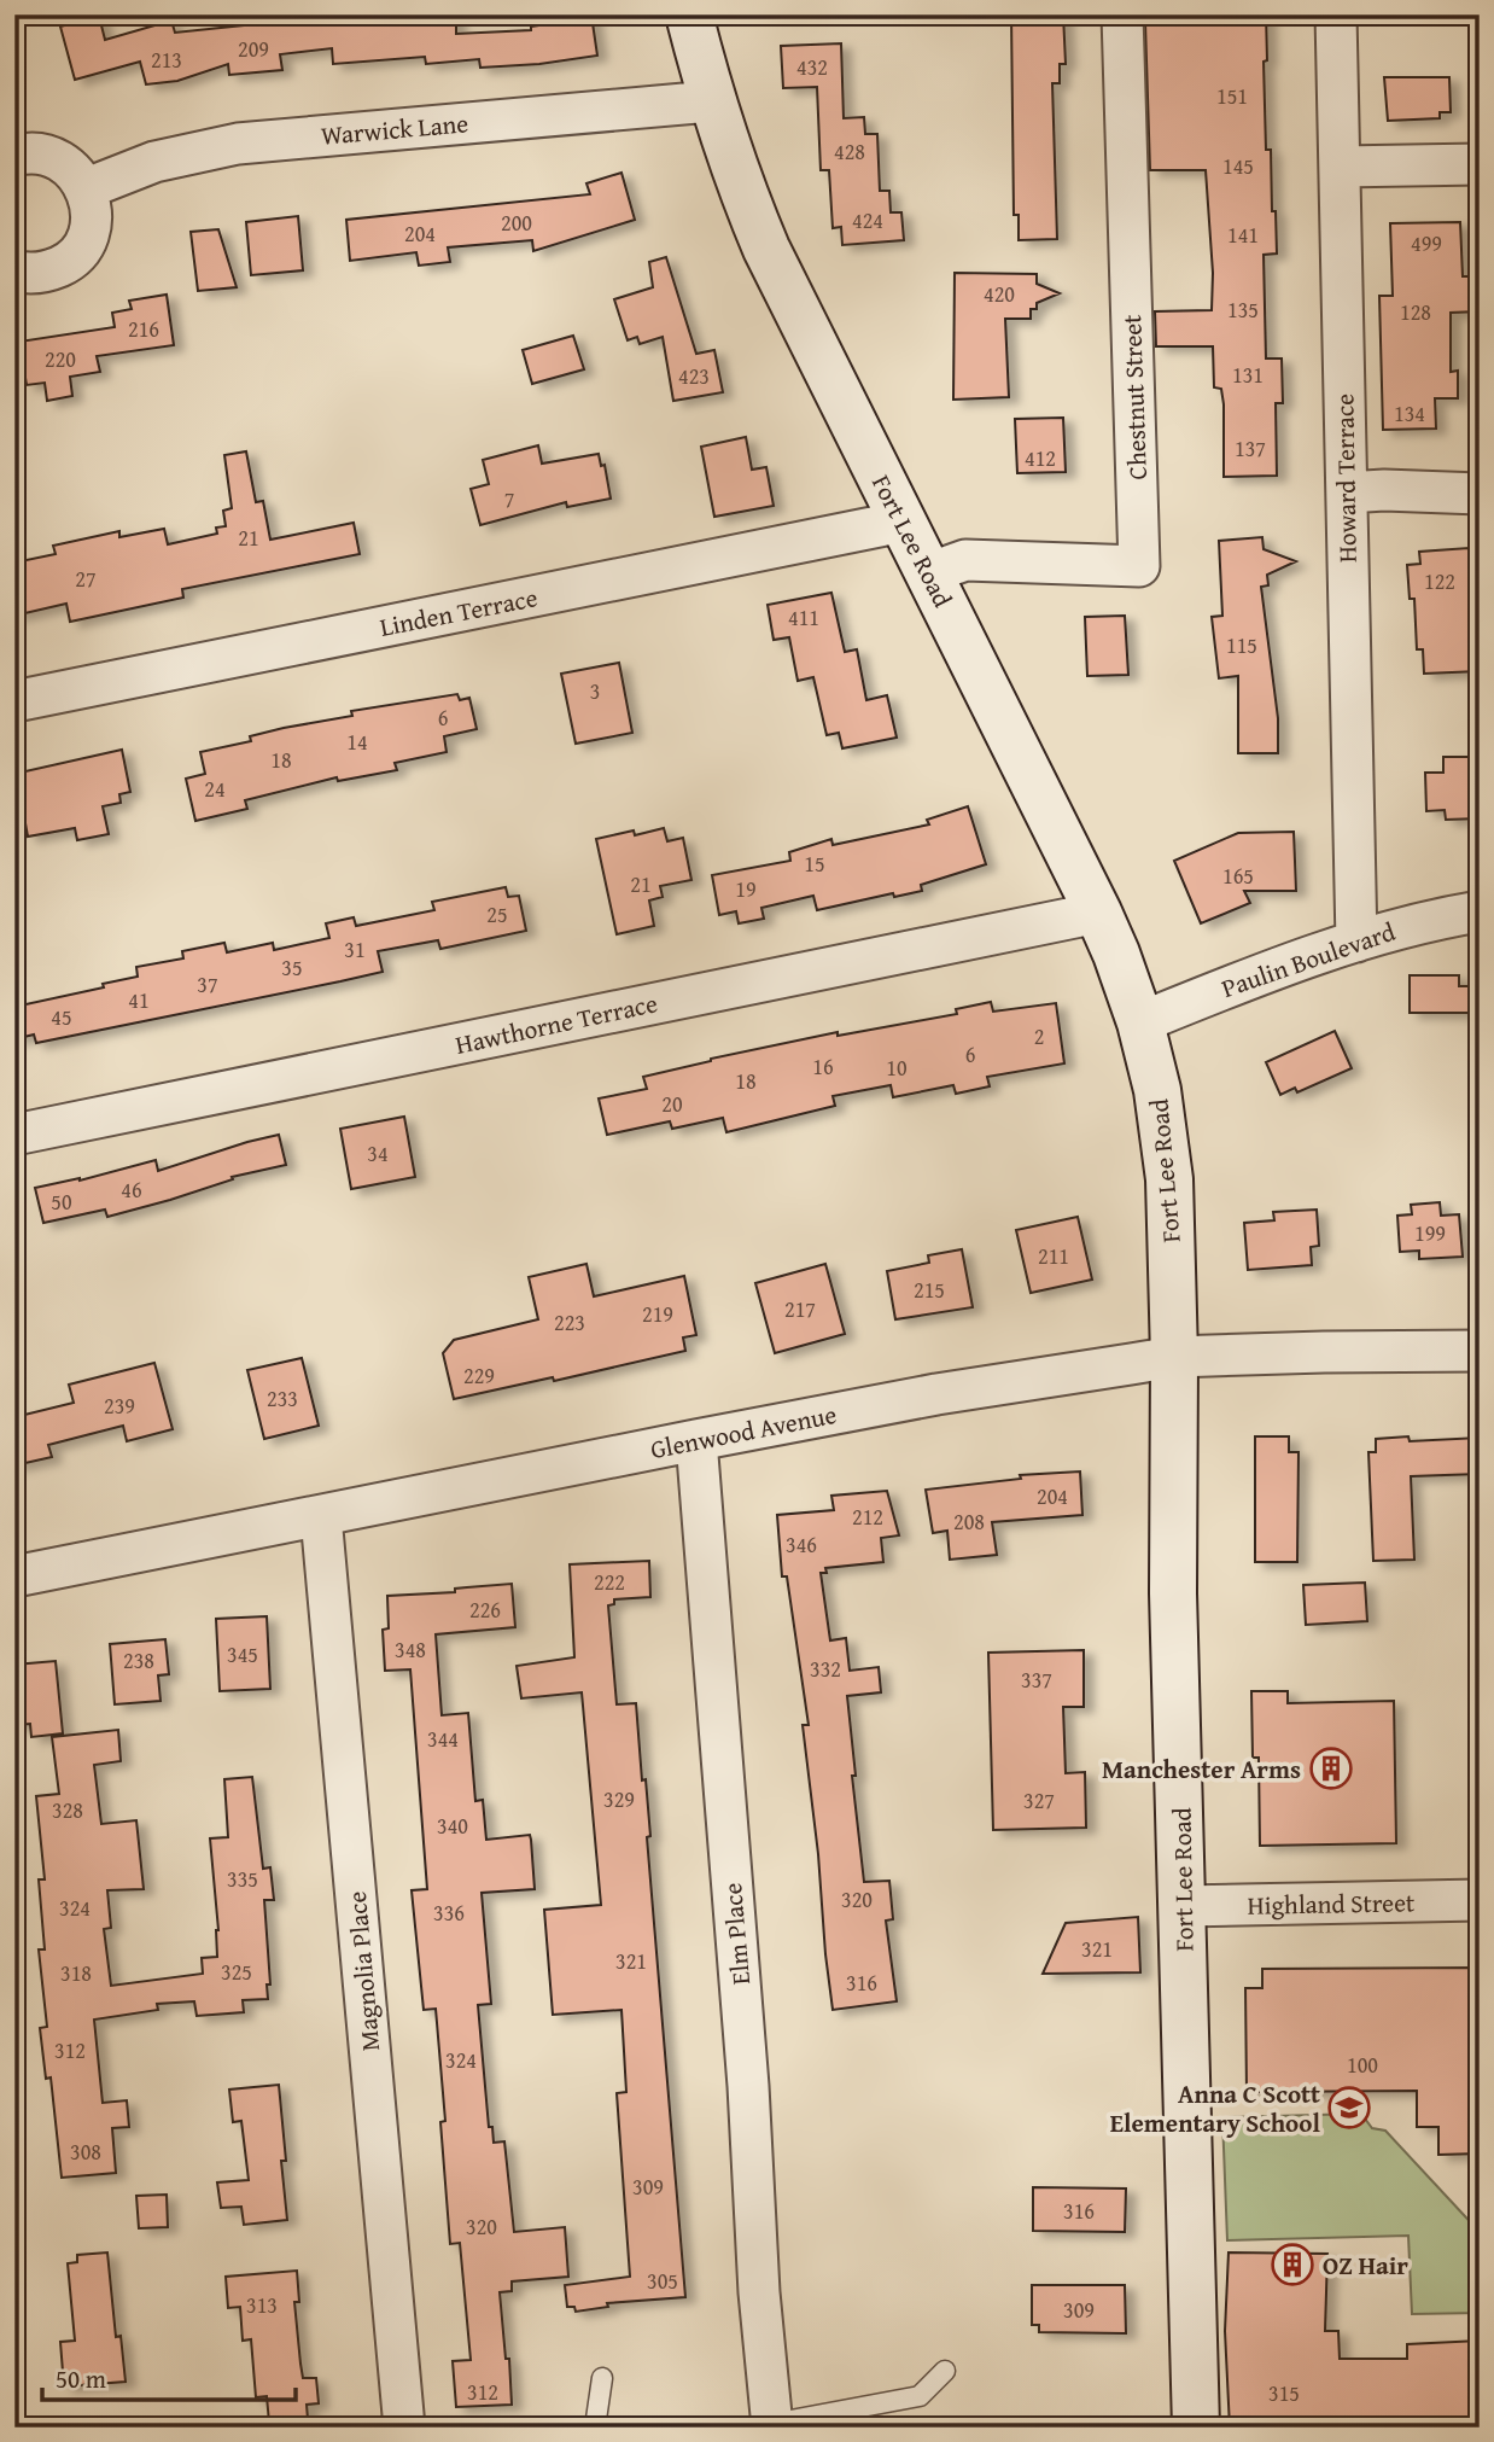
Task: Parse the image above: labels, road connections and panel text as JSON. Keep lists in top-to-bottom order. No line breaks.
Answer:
{"streets":{"main road":["Fort Lee Road"],"street":["Warwick Lane","Chestnut Street","Howard Terrace","Linden Terrace","Paulin Boulevard","Hawthorne Terrace","Glenwood Avenue","Highland Street","Elm Place","Magnolia Place"]},"crossings":[["Warwick Lane","Fort Lee Road"],["Chestnut Street","Fort Lee Road"],["Howard Terrace","Paulin Boulevard"],["Fort Lee Road","Linden Terrace"],["Fort Lee Road","Paulin Boulevard"],["Fort Lee Road","Hawthorne Terrace"],["Fort Lee Road","Glenwood Avenue"],["Fort Lee Road","Highland Street"],["Glenwood Avenue","Elm Place"],["Glenwood Avenue","Magnolia Place"]],"places":{"building":["Manchester Arms","OZ Hair"],"school or university":["Anna C Scott Elementary School"]},"house_numbers":["209","213","432","151","428","145","424","200","204","141","499","420","135","128","216","220","131","423","134","137","412","7","21","27","122","411","115","3","6","14","18","24","15","165","21","19","25","31","35","37","41","45","2","6","16","10","18","20","34","46","50","199","211","215","217","219","223","229","233","239","204","212","208","346","222","226","348","345","238","332","337","344","329","327","328","340","335","320","324","336","321","321","325","318","316","312","324","100","308","309","316","320","305","313","309","312","315"],"scale_bar":"50 m"}
